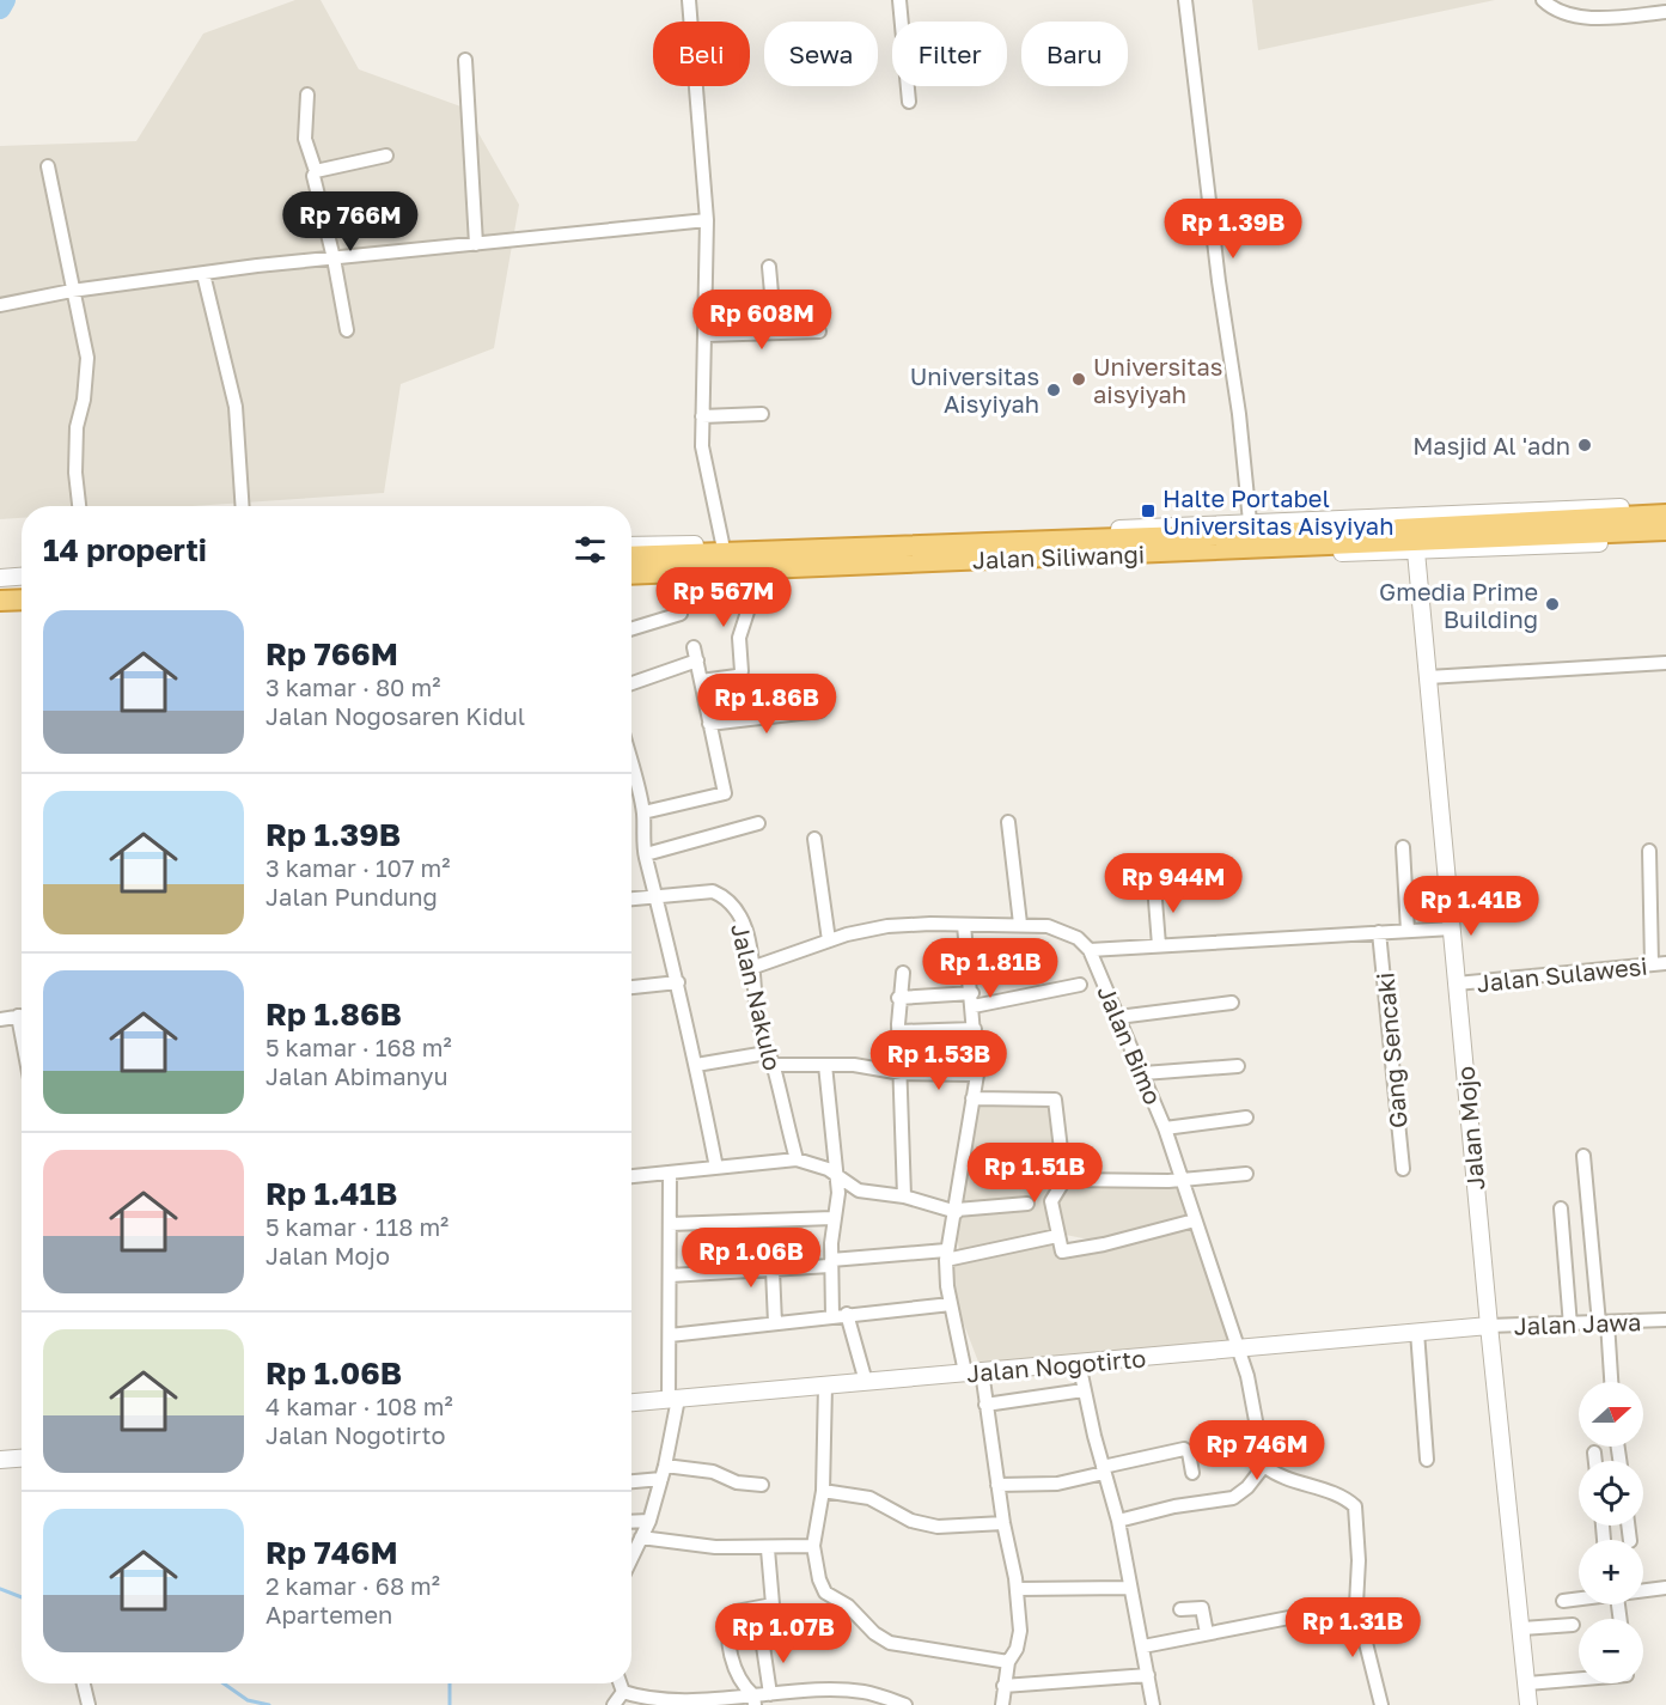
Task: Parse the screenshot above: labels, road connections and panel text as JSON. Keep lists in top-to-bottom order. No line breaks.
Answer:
{"streets":{"highway":["Jalan Siliwangi"],"street":["Jalan Sulawesi","Jalan Nakulo","Jalan Bimo","Gang Sencaki","Jalan Mojo","Jalan Jawa","Jalan Nogotirto"]},"crossings":[["Jalan Sulawesi","Jalan Mojo"],["Jalan Bimo","Jalan Nogotirto"],["Jalan Mojo","Jalan Jawa"],["Jalan Mojo","Jalan Nogotirto"],["Jalan Jawa","Jalan Nogotirto"]],"places":{"other":["Universitas aisyiyah","Universitas Aisyiyah","Masjid Al 'adn","Gmedia Prime Building"],"transit":["Halte Portabel Universitas Aisyiyah"]},"north":"right","page":{"chip":["Beli","Sewa","Filter","Baru"],"price":["Rp 766M","Rp 1.39B","Rp 608M","Rp 567M","Rp 1.86B","Rp 944M","Rp 1.41B","Rp 1.81B","Rp 1.53B","Rp 1.51B","Rp 1.06B","Rp 746M","Rp 1.31B","Rp 1.07B"],"heading":"14 properti","list":[{"name":"Rp 766M","note":"3 kamar · 80 m² · Jalan Nogosaren Kidul"},{"name":"Rp 1.39B","note":"3 kamar · 107 m² · Jalan Pundung"},{"name":"Rp 1.86B","note":"5 kamar · 168 m² · Jalan Abimanyu"},{"name":"Rp 1.41B","note":"5 kamar · 118 m² · Jalan Mojo"},{"name":"Rp 1.06B","note":"4 kamar · 108 m² · Jalan Nogotirto"},{"name":"Rp 746M","note":"2 kamar · 68 m² · Apartemen"}],"map_buttons":["+","−"]}}
